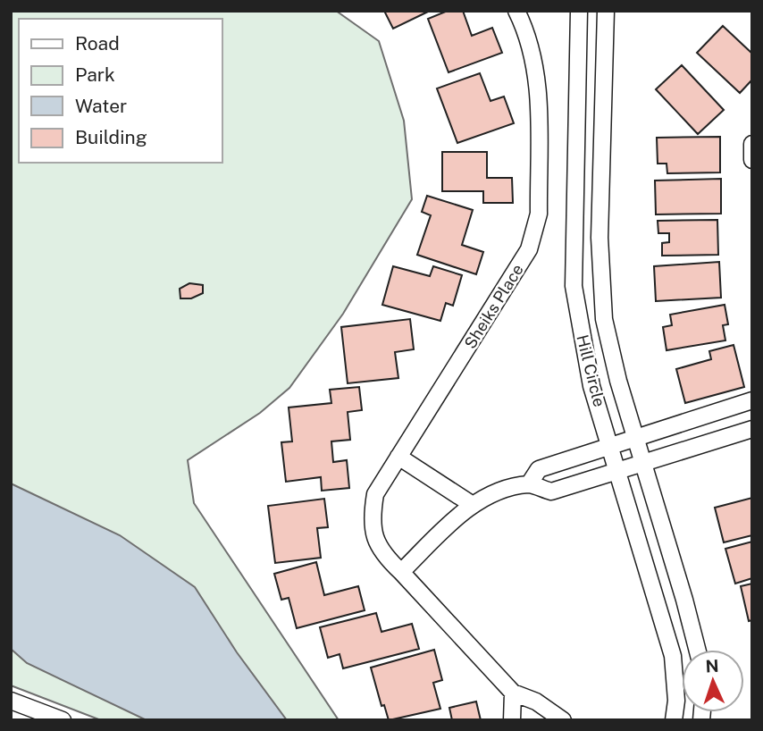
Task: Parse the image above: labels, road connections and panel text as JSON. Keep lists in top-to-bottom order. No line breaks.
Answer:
{"streets":{"street":["Sheiks Place","Hill Circle"]},"legend":["Road","Park","Water","Building"],"north":"top"}
